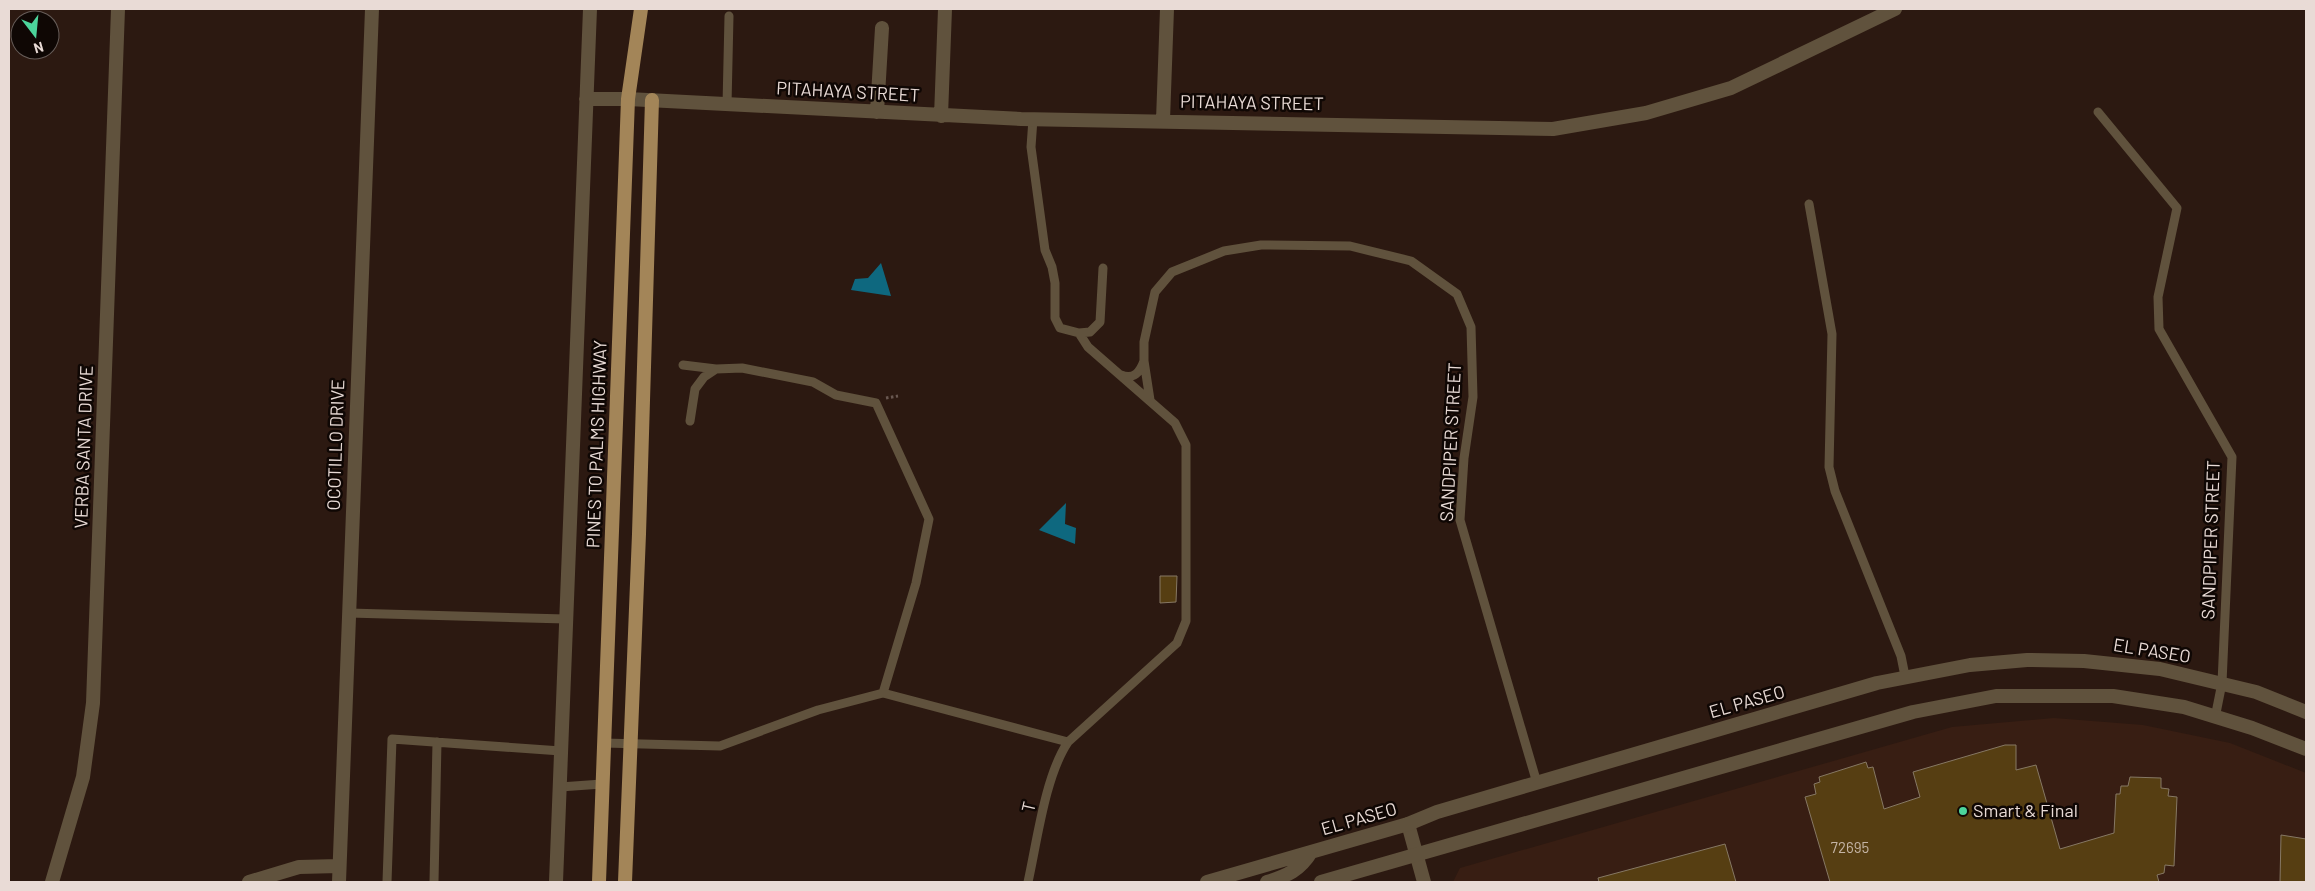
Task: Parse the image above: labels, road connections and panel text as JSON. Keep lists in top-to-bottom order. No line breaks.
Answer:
{"streets":{"main road":["PINES TO PALMS HIGHWAY"],"street":["PITAHAYA STREET","OCOTILLO DRIVE","VERBA SANTA DRIVE","EL PASEO"],"lane":["SANDPIPER STREET","T"]},"crossings":[["PITAHAYA STREET","PINES TO PALMS HIGHWAY"],["SANDPIPER STREET","EL PASEO"]],"places":["Smart & Final"],"house_numbers":["72695"],"north":"bottom"}
